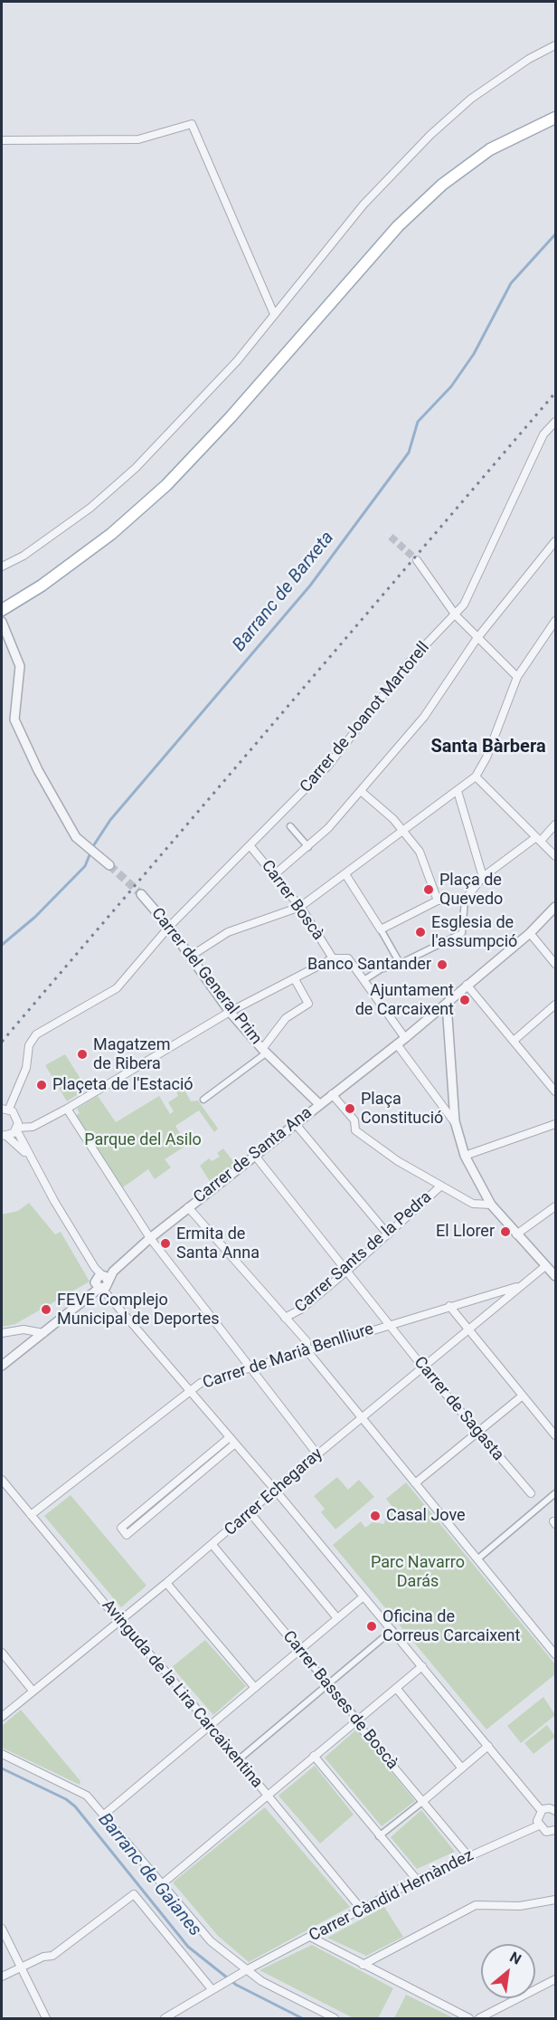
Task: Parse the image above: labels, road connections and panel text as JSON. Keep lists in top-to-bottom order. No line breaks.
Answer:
{"streets":{"street":["Carrer de Joanot Martorell","Carrer Boscà","Carrer del General Prim","Carrer de Santa Ana","Carrer Sants de la Pedra","Carrer de Marià Benlliure","Carrer de Sagasta","Carrer Echegaray","Avinguda de la Lira Carcaixentina","Carrer Basses de Boscà","Carrer Càndid Hernàndez"]},"crossings":[["Carrer de Joanot Martorell","Carrer Boscà"],["Carrer de Joanot Martorell","Carrer del General Prim"],["Carrer del General Prim","Carrer de Santa Ana"],["Carrer de Santa Ana","Carrer de Sagasta"],["Carrer Sants de la Pedra","Carrer de Sagasta"],["Carrer de Marià Benlliure","Carrer de Sagasta"],["Carrer de Marià Benlliure","Carrer Echegaray"],["Carrer de Marià Benlliure","Avinguda de la Lira Carcaixentina"],["Carrer de Sagasta","Carrer Echegaray"],["Carrer Echegaray","Avinguda de la Lira Carcaixentina"],["Carrer Echegaray","Carrer Basses de Boscà"],["Avinguda de la Lira Carcaixentina","Carrer Càndid Hernàndez"],["Carrer Basses de Boscà","Carrer Càndid Hernàndez"]],"districts":["Santa Bàrbera"],"water":["Barranc de Barxeta","Barranc de Gaianes"],"parks":["Parque del Asilo","Parc Navarro Darás"],"places":["Plaça de Quevedo","Esglesia de l'assumpció","Banco Santander","Ajuntament de Carcaixent","Magatzem de Ribera","Plaçeta de l'Estació","Plaça Constitució","El Llorer","Ermita de Santa Anna","FEVE Complejo Municipal de Deportes","Casal Jove","Oficina de Correus Carcaixent"],"north":"top right"}
